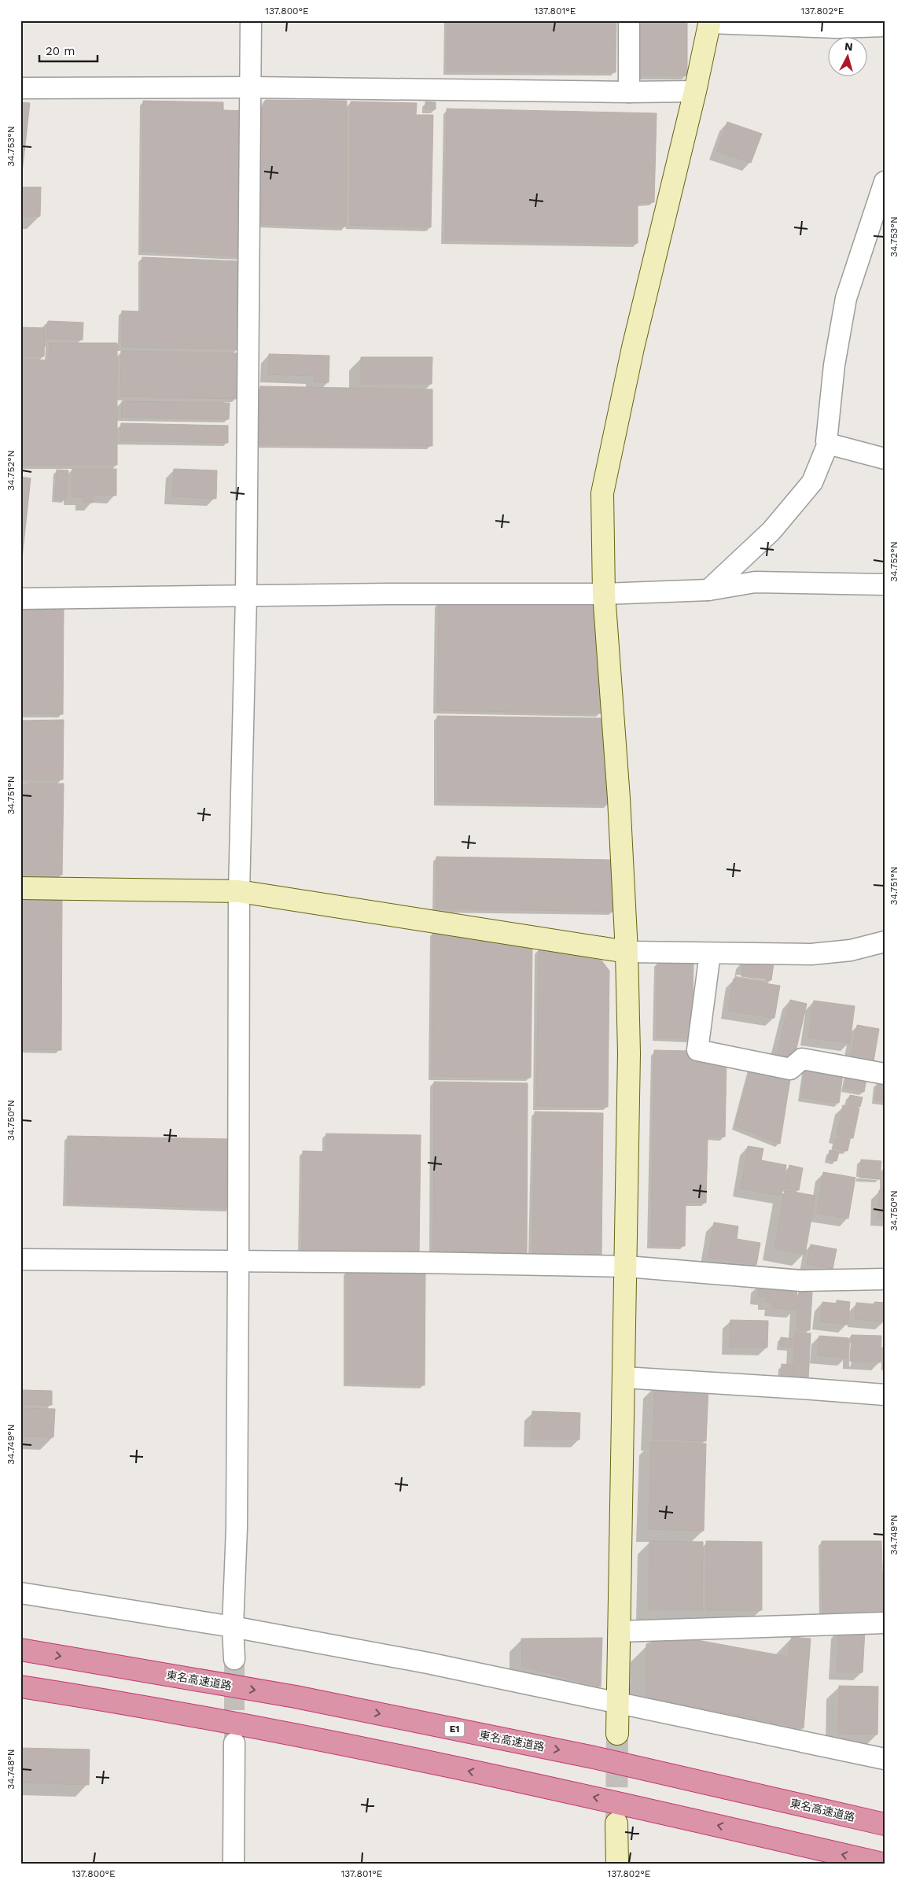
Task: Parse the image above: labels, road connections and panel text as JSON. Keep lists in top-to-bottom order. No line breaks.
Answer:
{"streets":{"highway":["東名高速道路","E1"]},"scale_bar":"20 m","north":"top","coordinates":["137.800°E","137.801°E","137.802°E","34.753°N","34.752°N","34.751°N","34.750°N","34.749°N","34.748°N"]}
